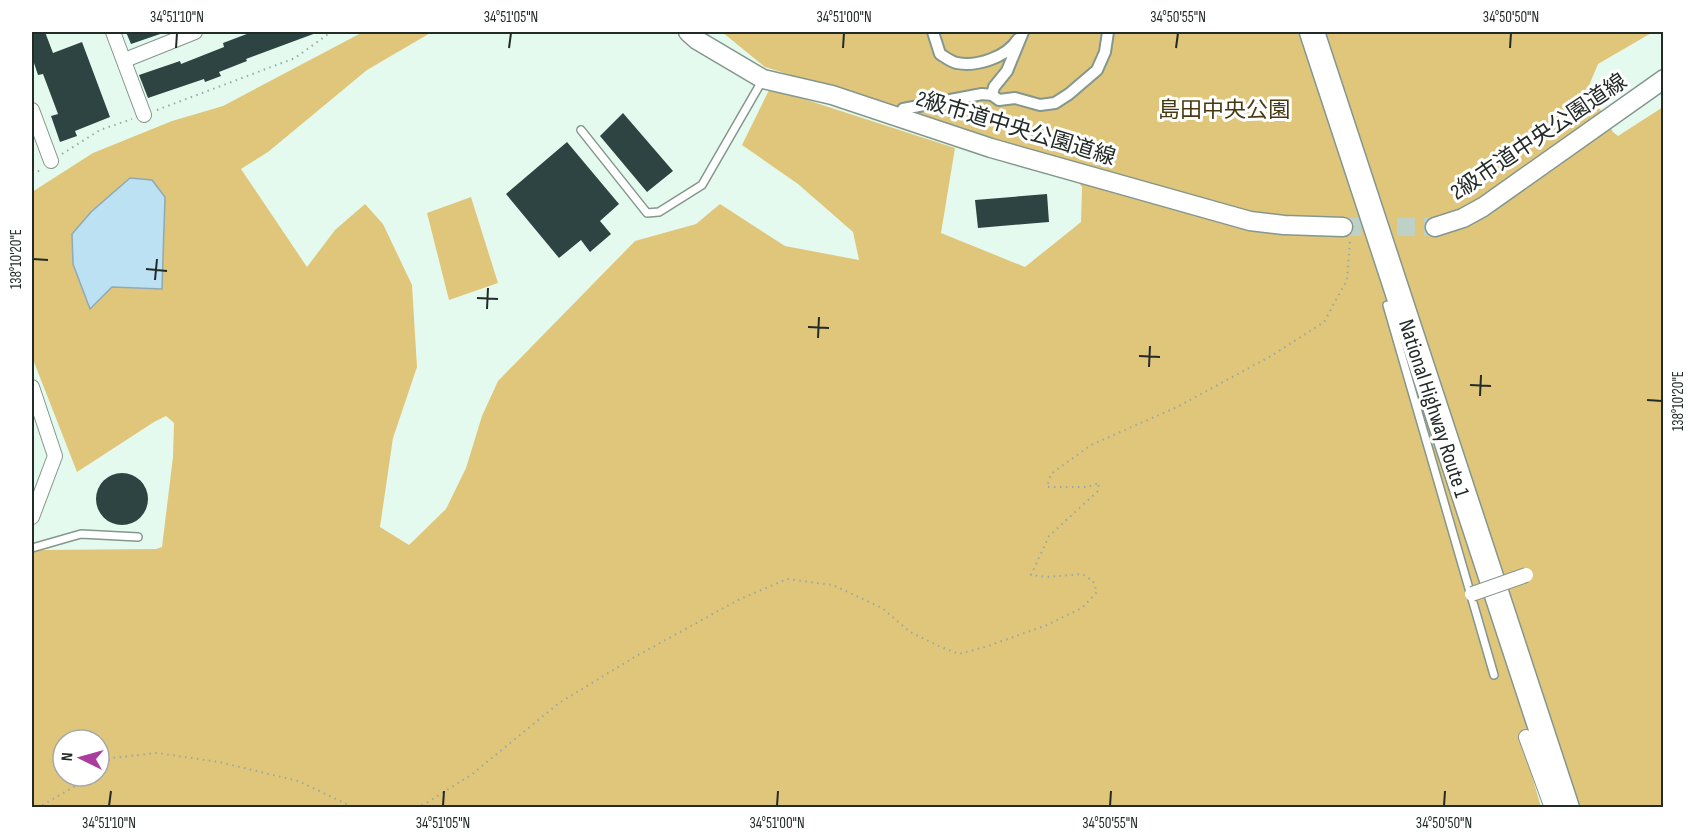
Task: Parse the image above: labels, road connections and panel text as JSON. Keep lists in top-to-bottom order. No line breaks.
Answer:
{"streets":{"highway":["National Highway Route 1"],"street":["2級市道中央公園道線"]},"parks":["島田中央公園"],"north":"left","coordinates":["34°51'10\"N","34°51'05\"N","34°51'00\"N","34°50'55\"N","34°50'50\"N","138°10'20\"E"]}
